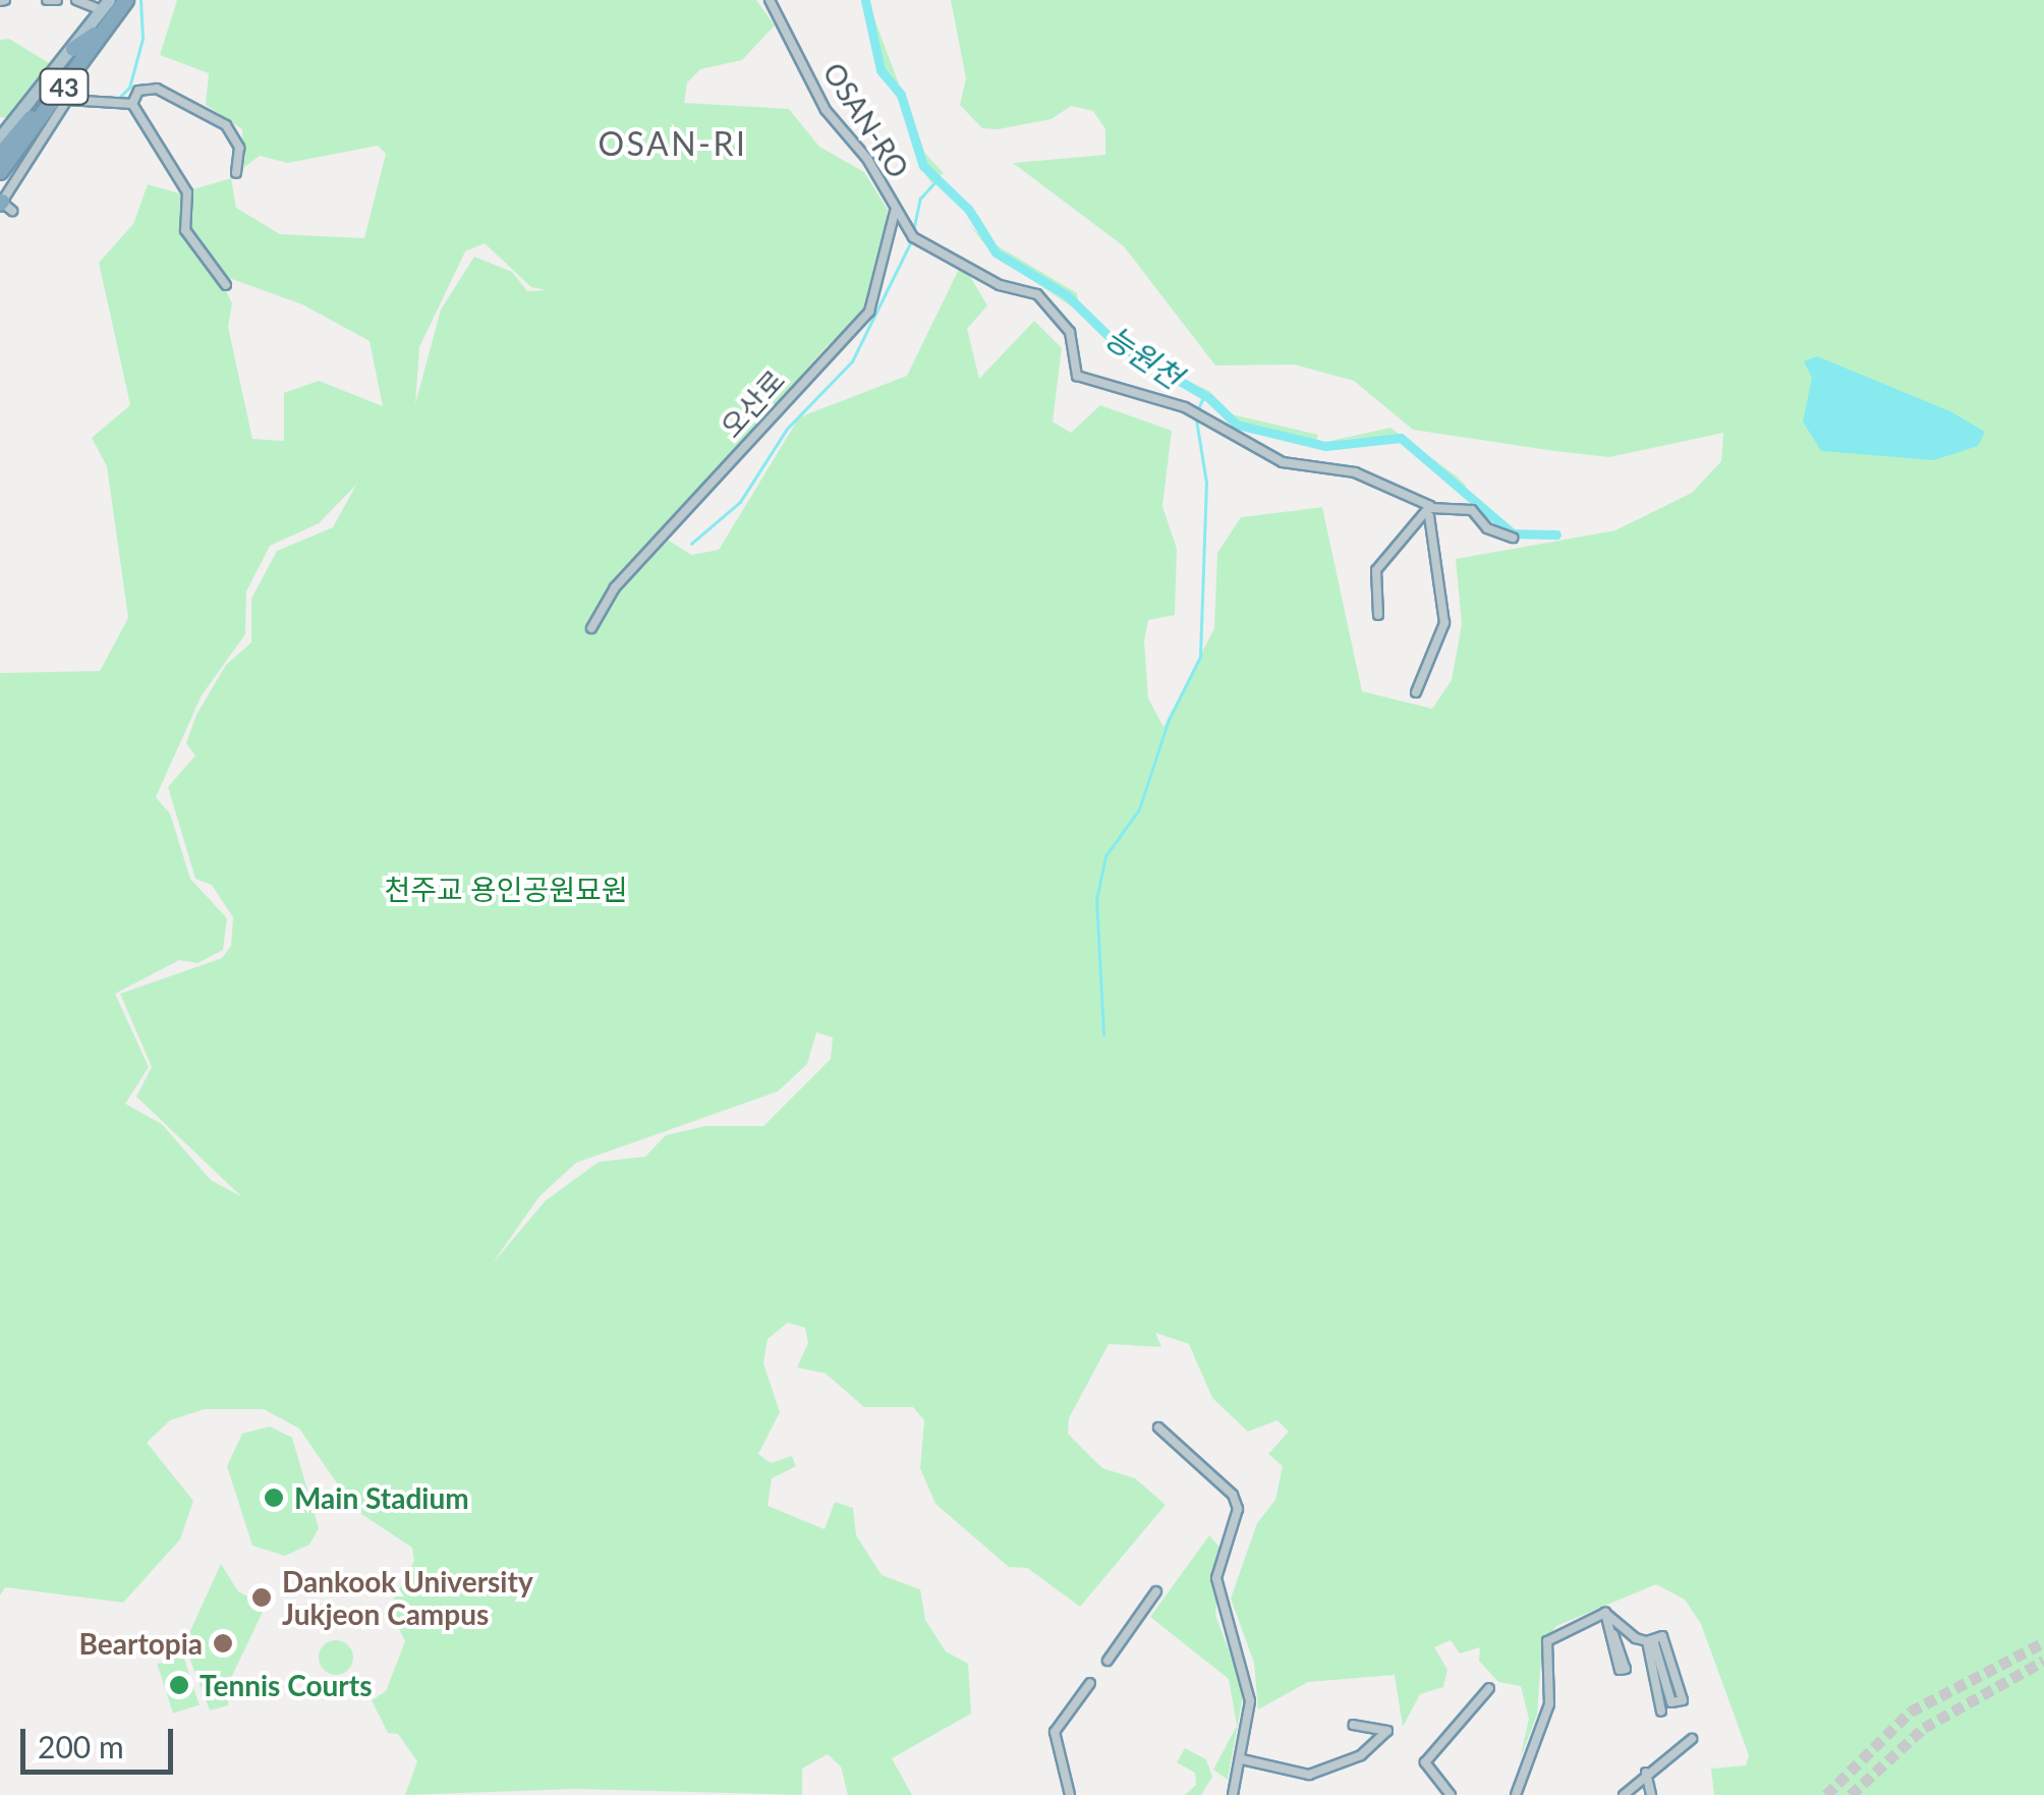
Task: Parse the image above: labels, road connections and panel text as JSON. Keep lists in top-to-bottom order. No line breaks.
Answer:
{"streets":{"highway":["43"],"street":["OSAN-RO","오산로"]},"crossings":[["OSAN-RO","오산로"]],"districts":["OSAN-RI"],"water":["능원천"],"parks":["천주교 용인공원묘원"],"places":["Main Stadium","Dankook University Jukjeon Campus","Beartopia","Tennis Courts"],"scale_bar":"200 m"}
